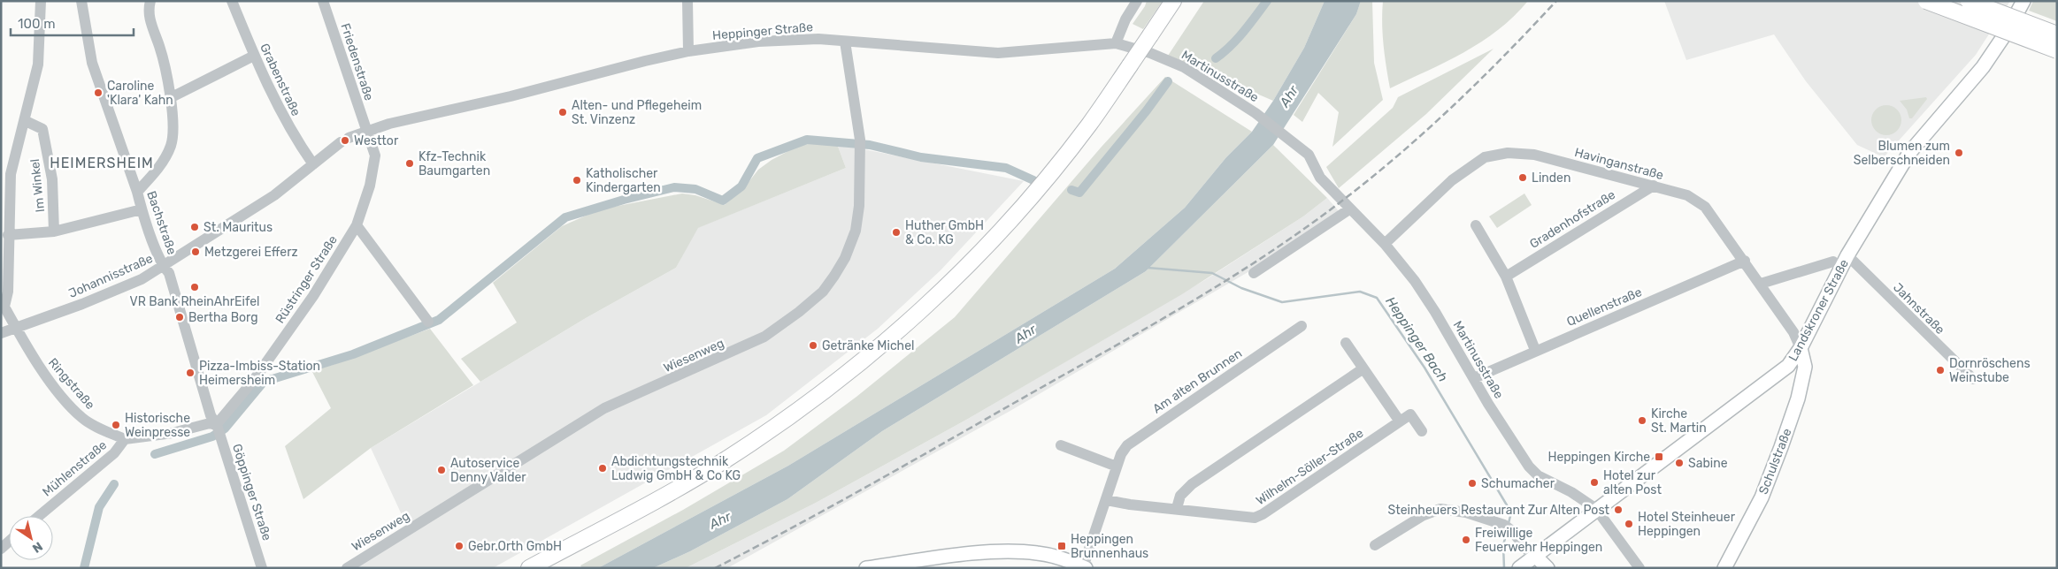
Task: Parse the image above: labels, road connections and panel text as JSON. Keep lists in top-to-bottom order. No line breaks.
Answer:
{"streets":{"main road":["Landskroner Straße","Schulstraße"],"street":["Heppinger Straße","Friedenstraße","Martinusstraße","Grabenstraße","Havinganstraße","Im Winkel","Gradenhofstraße","Bachstraße","Johannisstraße","Rüstringer Straße","Quellenstraße","Jahnstraße","Wiesenweg","Am alten Brunnen","Ringstraße","Wilhelm-Söller-Straße","Mühlenstraße","Göppinger Straße"]},"crossings":[["Heppinger Straße","Friedenstraße"],["Heppinger Straße","Martinusstraße"],["Heppinger Straße","Johannisstraße"],["Heppinger Straße","Rüstringer Straße"],["Heppinger Straße","Wiesenweg"],["Friedenstraße","Johannisstraße"],["Friedenstraße","Rüstringer Straße"],["Martinusstraße","Havinganstraße"],["Martinusstraße","Quellenstraße"],["Martinusstraße","Landskroner Straße"],["Grabenstraße","Johannisstraße"],["Havinganstraße","Gradenhofstraße"],["Havinganstraße","Quellenstraße"],["Havinganstraße","Landskroner Straße"],["Havinganstraße","Schulstraße"],["Bachstraße","Johannisstraße"],["Bachstraße","Rüstringer Straße"],["Bachstraße","Göppinger Straße"],["Johannisstraße","Rüstringer Straße"],["Johannisstraße","Ringstraße"],["Rüstringer Straße","Göppinger Straße"],["Jahnstraße","Landskroner Straße"],["Landskroner Straße","Schulstraße"],["Am alten Brunnen","Wilhelm-Söller-Straße"],["Ringstraße","Mühlenstraße"]],"districts":["HEIMERSHEIM"],"water":["Ahr","Heppinger Bach"],"places":{"other":["Caroline 'Klara' Kahn","Alten- und Pflegeheim St. Vinzenz","Westtor","Blumen zum Selberschneiden","Kfz-Technik Baumgarten","Linden","Katholischer Kindergarten","St. Mauritus","Huther GmbH & Co. KG","Metzgerei Efferz","VR Bank RheinAhrEifel","Bertha Borg","Getränke Michel","Dornröschens Weinstube","Pizza-Imbiss-Station Heimersheim","Kirche St. Martin","Historische Weinpresse","Sabine","Abdichtungstechnik Ludwig GmbH & Co KG","Autoservice Denny Valder","Hotel zur alten Post","Schumacher","Steinheuers Restaurant Zur Alten Post","Hotel Steinheuer Heppingen","Freiwillige Feuerwehr Heppingen","Gebr.Orth GmbH"],"transit":["Heppingen Kirche","Heppingen Brunnenhaus"]},"scale_bar":"100 m","north":"bottom right"}
